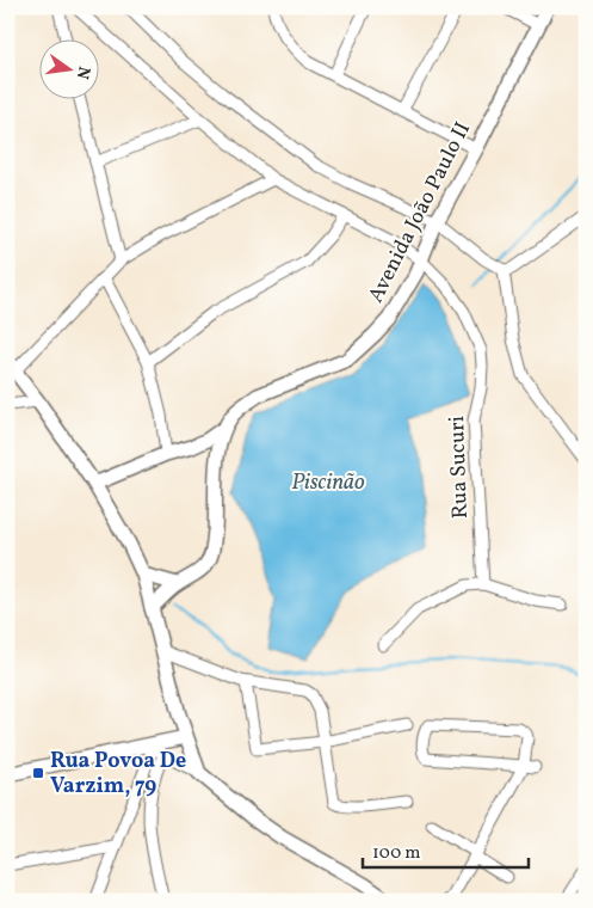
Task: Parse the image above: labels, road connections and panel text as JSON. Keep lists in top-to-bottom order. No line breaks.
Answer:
{"streets":{"main road":["Avenida João Paulo II"],"street":["Rua Sucuri"]},"crossings":[["Avenida João Paulo II","Rua Sucuri"]],"water":["Piscinão"],"places":{"transit":["Rua Povoa De Varzim, 79"]},"scale_bar":"100 m","north":"right"}
